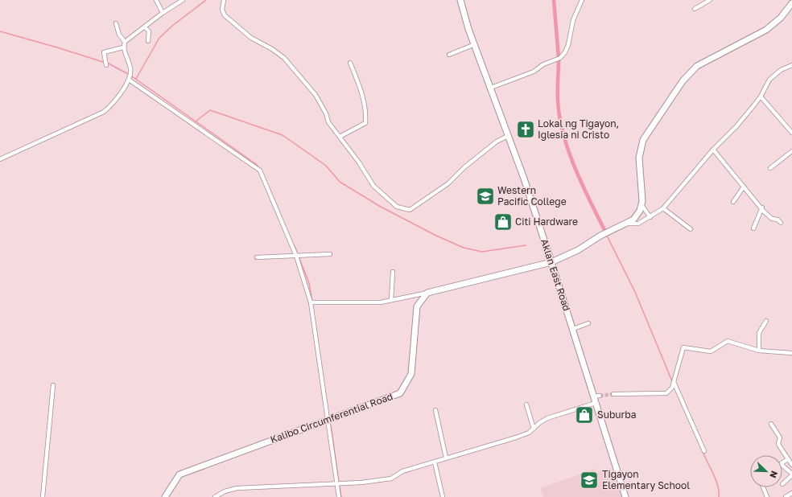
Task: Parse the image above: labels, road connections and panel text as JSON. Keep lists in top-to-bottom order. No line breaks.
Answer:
{"streets":{"main road":["Aklan East Road","Kalibo Circumferential Road"]},"places":{"church":["Lokal ng Tigayon, Iglesia ni Cristo"],"school or university":["Western Pacific College","Tigayon Elementary School"],"shop":["Citi Hardware","Suburba"]},"north":"bottom right"}
